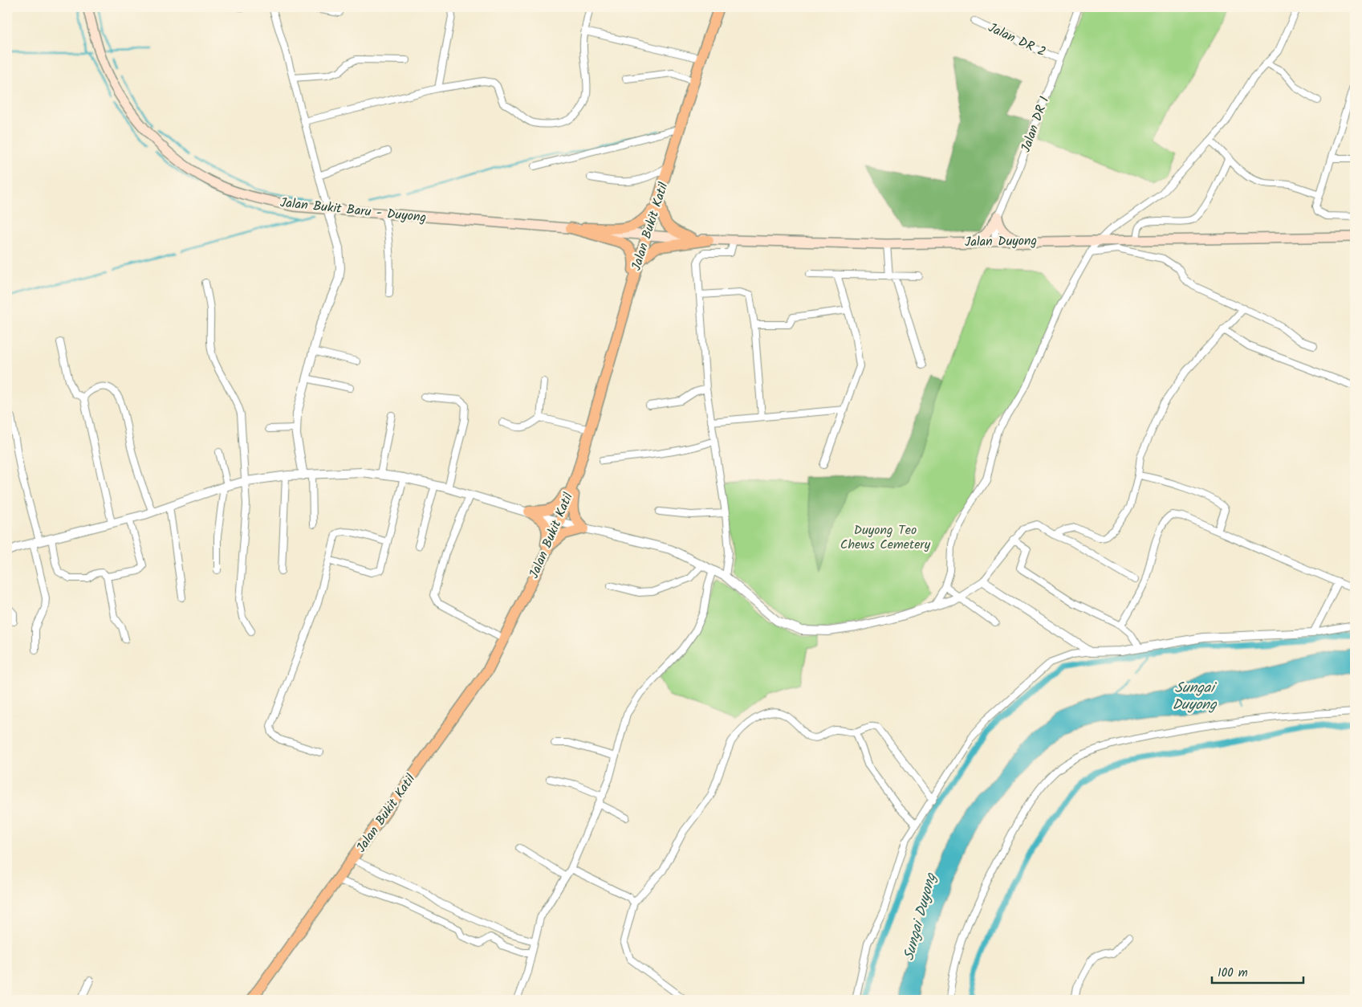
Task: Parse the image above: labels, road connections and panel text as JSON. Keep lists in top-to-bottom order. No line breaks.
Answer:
{"streets":{"main road":["Jalan Bukit Baru - Duyong","Jalan Bukit Katil","Jalan Duyong"],"street":["Jalan DR 2","Jalan DR 1"]},"crossings":[["Jalan DR 2","Jalan DR 1"],["Jalan DR 1","Jalan Duyong"],["Jalan Bukit Baru - Duyong","Jalan Bukit Katil"],["Jalan Bukit Baru - Duyong","Jalan Duyong"],["Jalan Bukit Katil","Jalan Duyong"]],"water":["Sungai Duyong"],"parks":["Duyong Teo Chews Cemetery"],"scale_bar":"100 m"}
